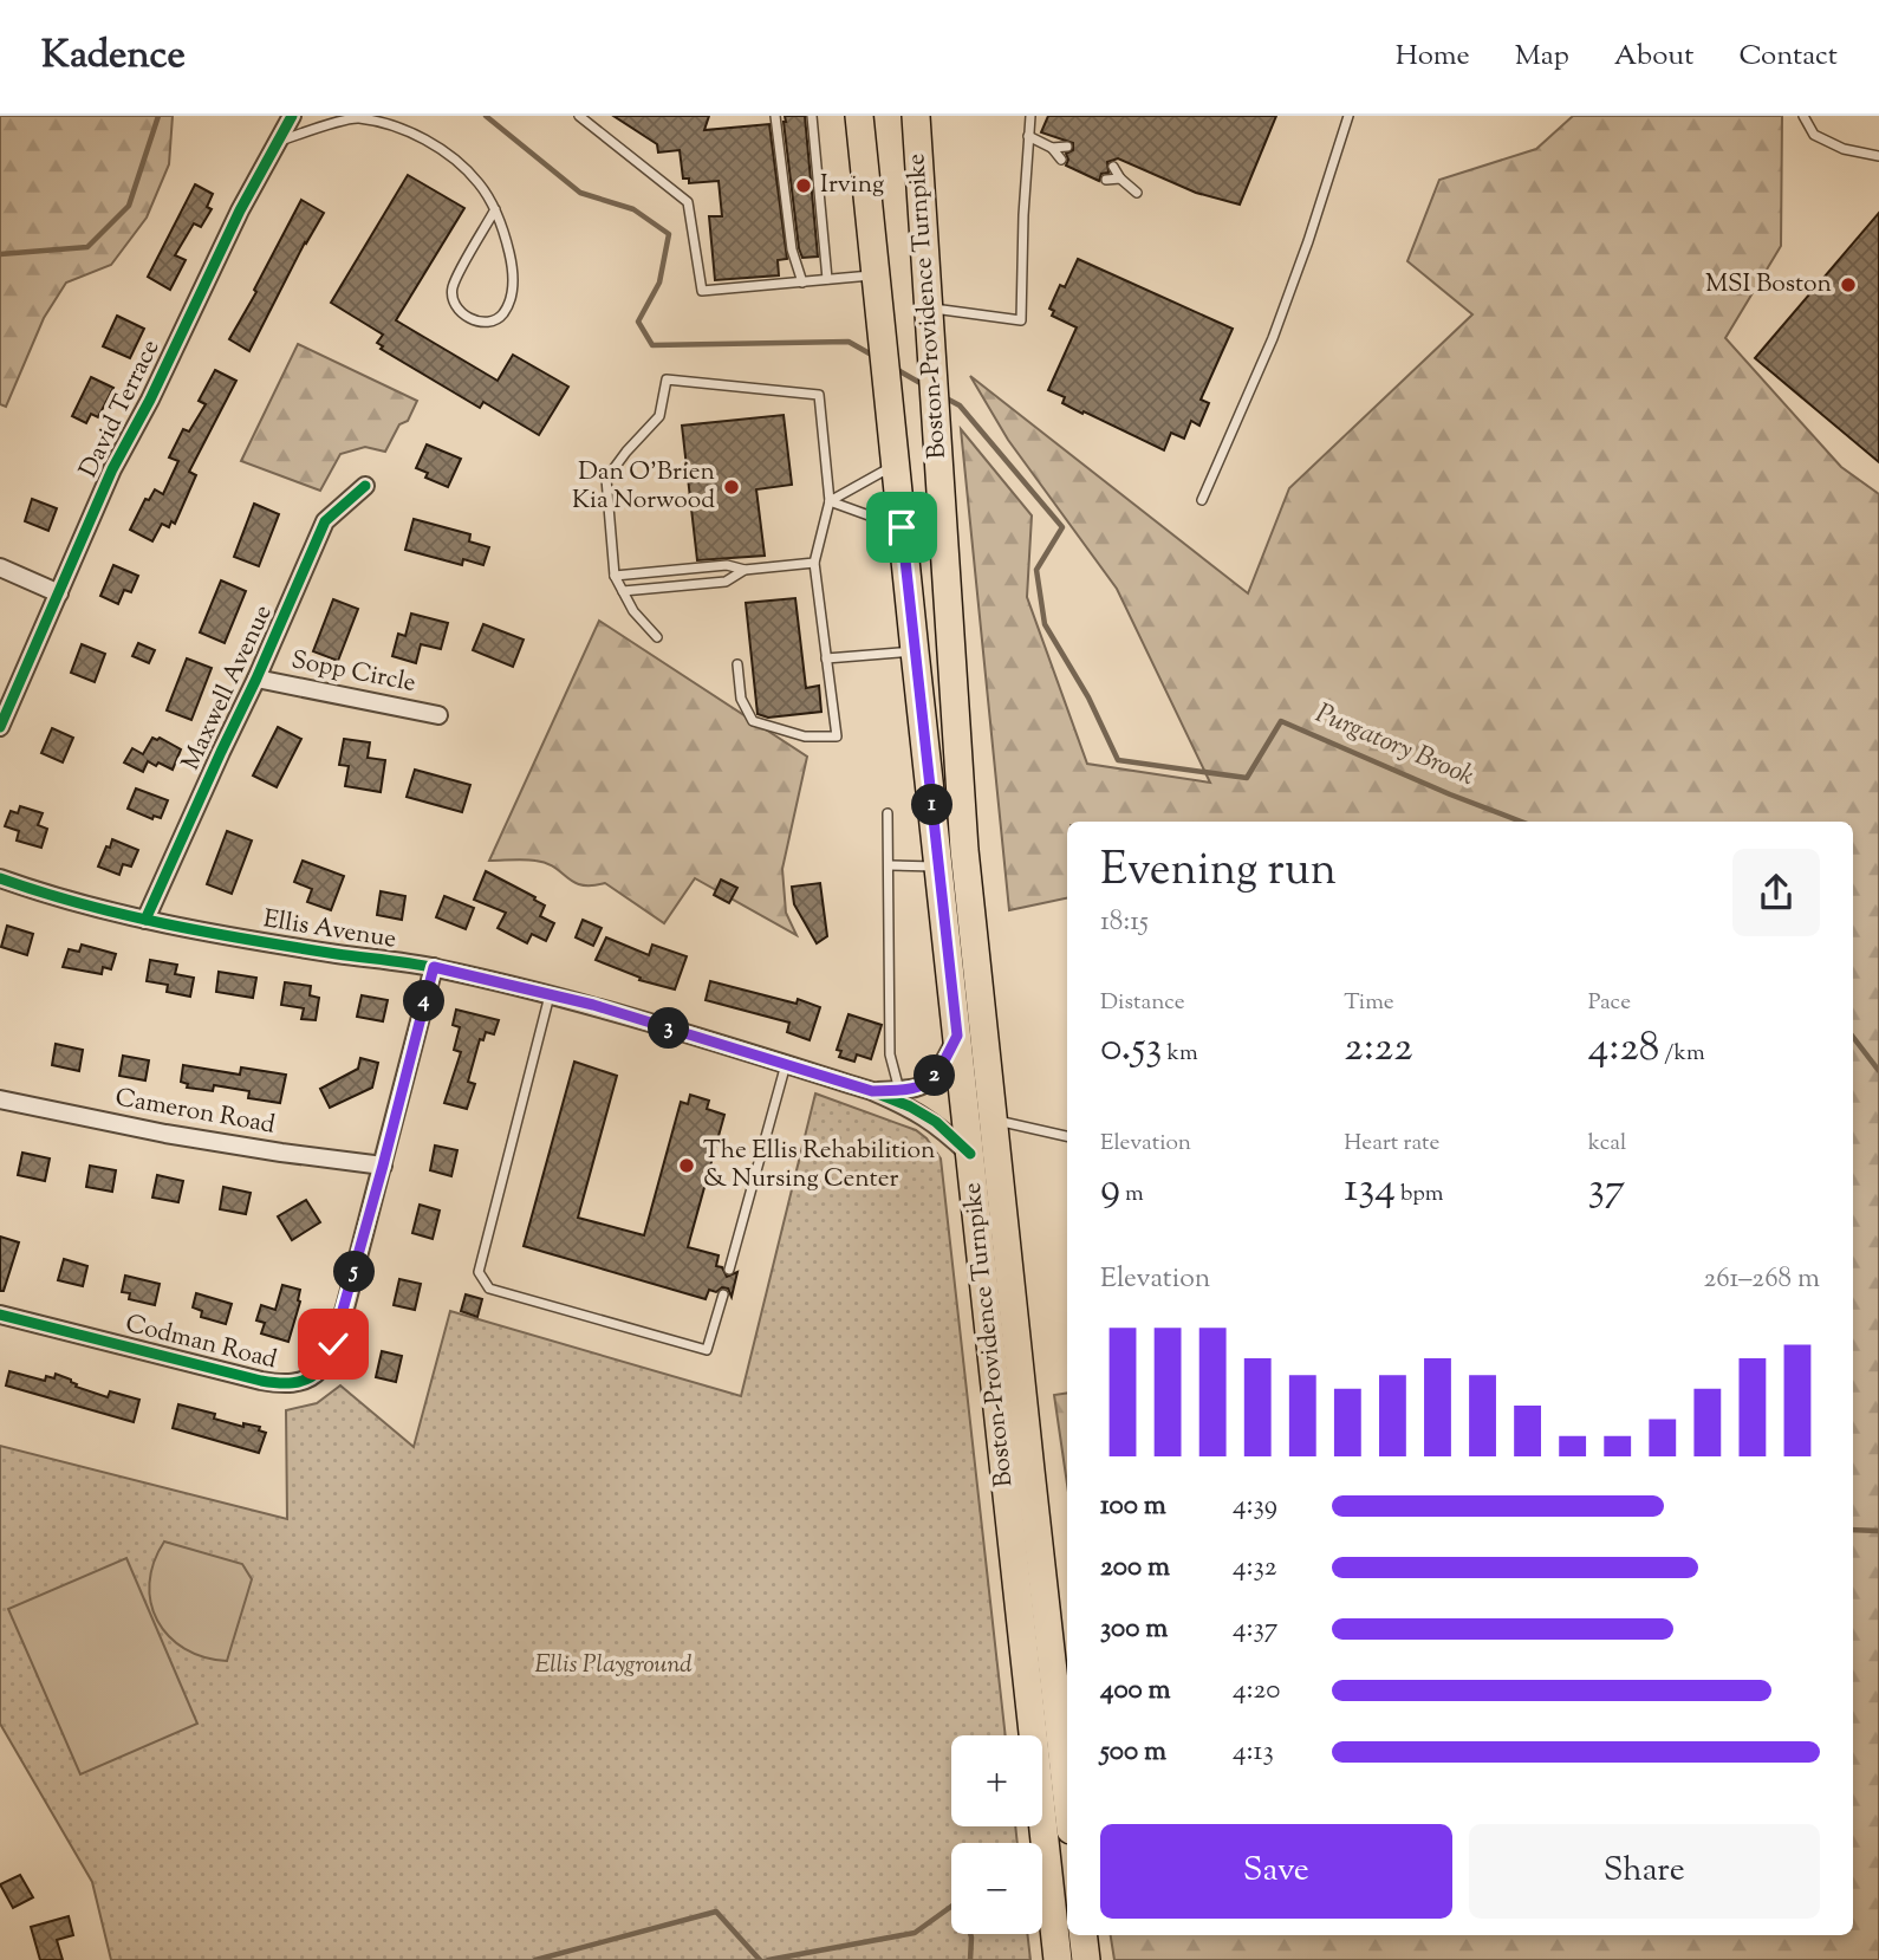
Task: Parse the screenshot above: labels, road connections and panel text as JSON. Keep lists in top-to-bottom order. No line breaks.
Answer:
{"streets":{"main road":["Boston-Providence Turnpike"],"street":["David Terrace","Sopp Circle","Maxwell Avenue","Ellis Avenue","Cameron Road","Codman Road"]},"crossings":[["Boston-Providence Turnpike","Ellis Avenue"],["Sopp Circle","Maxwell Avenue"],["Maxwell Avenue","Ellis Avenue"],["Ellis Avenue","Codman Road"],["Cameron Road","Codman Road"]],"water":["Purgatory Brook"],"parks":["Ellis Playground"],"places":["Irving","MSI Boston","Dan O'Brien Kia Norwood","The Ellis Rehabilition & Nursing Center"],"page":{"header":"Kadence","nav":["Home","Map","About","Contact"],"pins":["1","4","3","2","5"],"heading":["Evening run","18:15"],"stats":[["Distance","0.53 km"],["Time","2:22"],["Pace","4:28 /km"],["Elevation","9 m"],["Heart rate","134 bpm"],["kcal","37"]],"chart":["Elevation","261–268 m"],"list":[{"name":"100 m","note":"4:39"},{"name":"200 m","note":"4:32"},{"name":"300 m","note":"4:37"},{"name":"400 m","note":"4:20"},{"name":"500 m","note":"4:13"}],"map_buttons":["+","−"],"buttons":["Save","Share"]}}
